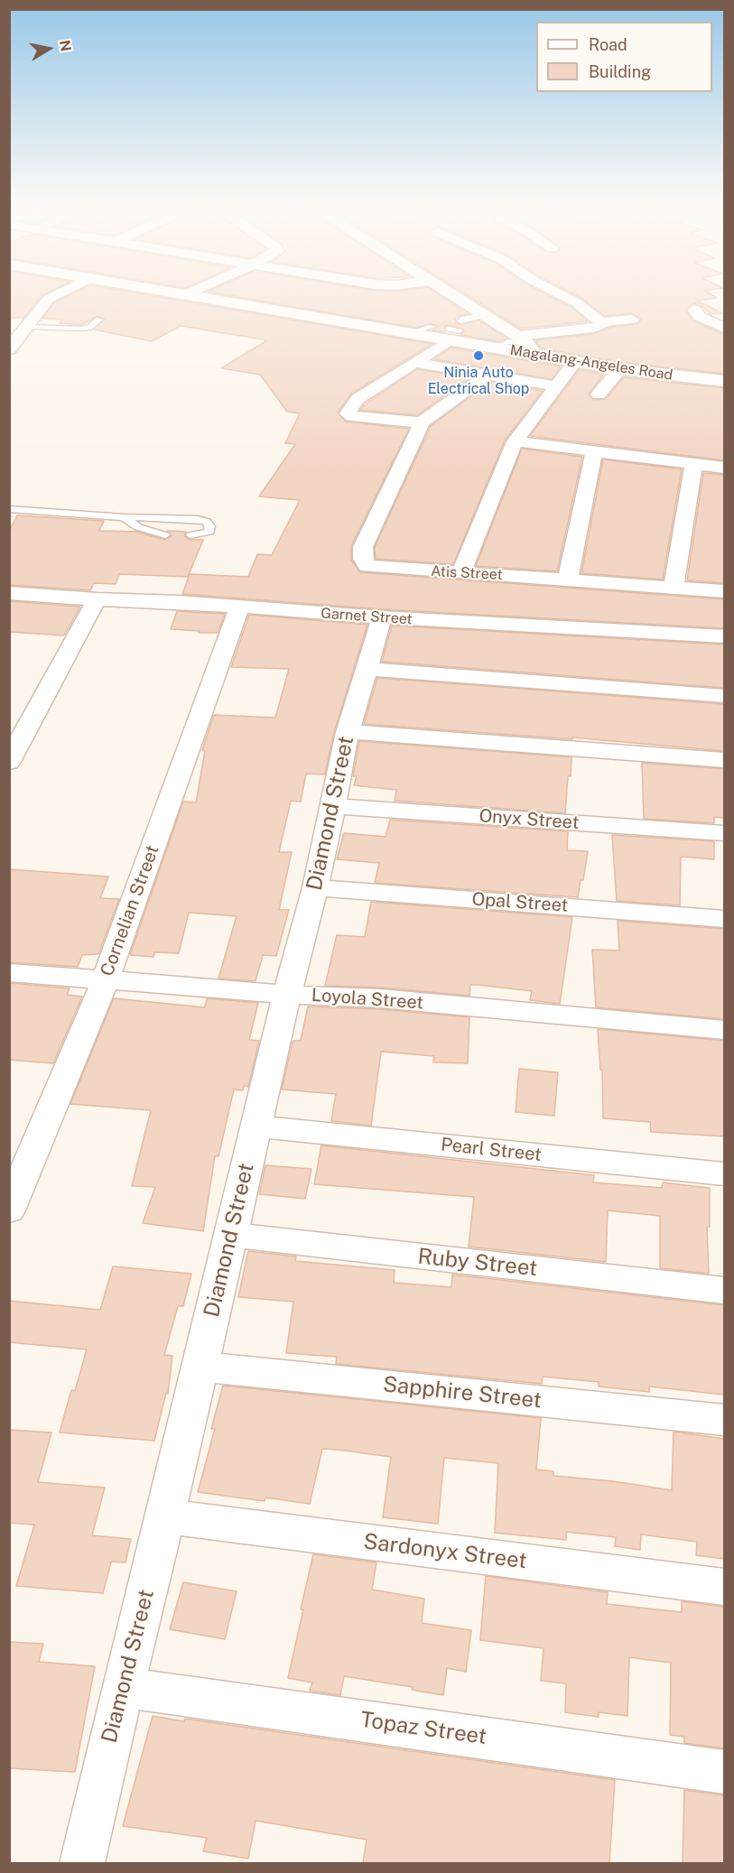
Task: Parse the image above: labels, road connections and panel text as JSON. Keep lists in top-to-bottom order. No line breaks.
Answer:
{"streets":{"main road":["Magalang-Angeles Road"],"street":["Atis Street","Garnet Street","Diamond Street","Onyx Street","Opal Street","Cornelian Street","Loyola Street","Pearl Street","Ruby Street","Sapphire Street","Sardonyx Street","Topaz Street"]},"crossings":[["Garnet Street","Diamond Street"],["Garnet Street","Cornelian Street"],["Diamond Street","Onyx Street"],["Diamond Street","Opal Street"],["Diamond Street","Loyola Street"],["Diamond Street","Pearl Street"],["Diamond Street","Ruby Street"],["Diamond Street","Sapphire Street"],["Diamond Street","Sardonyx Street"],["Diamond Street","Topaz Street"],["Cornelian Street","Loyola Street"]],"places":["Ninia Auto Electrical Shop"],"legend":["Road","Building"],"north":"right"}
